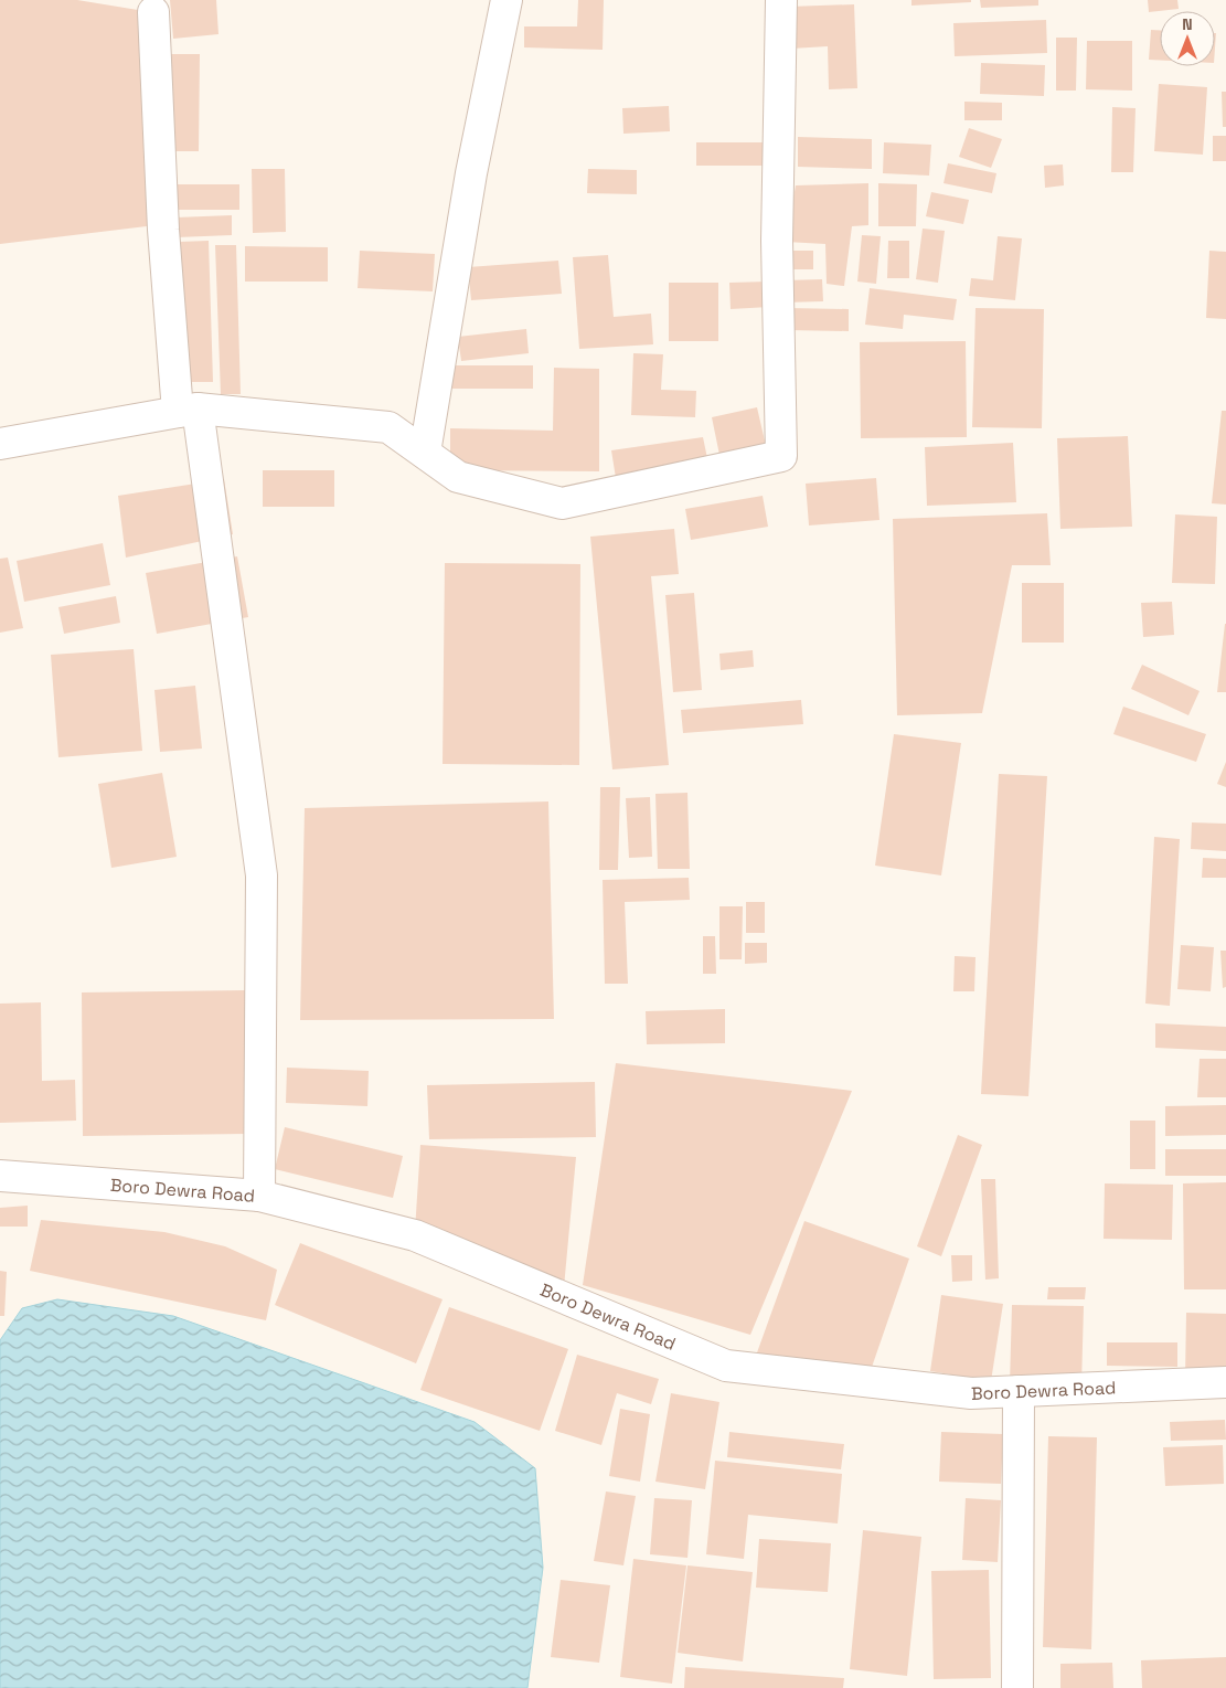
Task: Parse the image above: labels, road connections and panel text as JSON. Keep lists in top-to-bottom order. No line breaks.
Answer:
{"streets":{"street":["Boro Dewra Road"]},"north":"top"}
